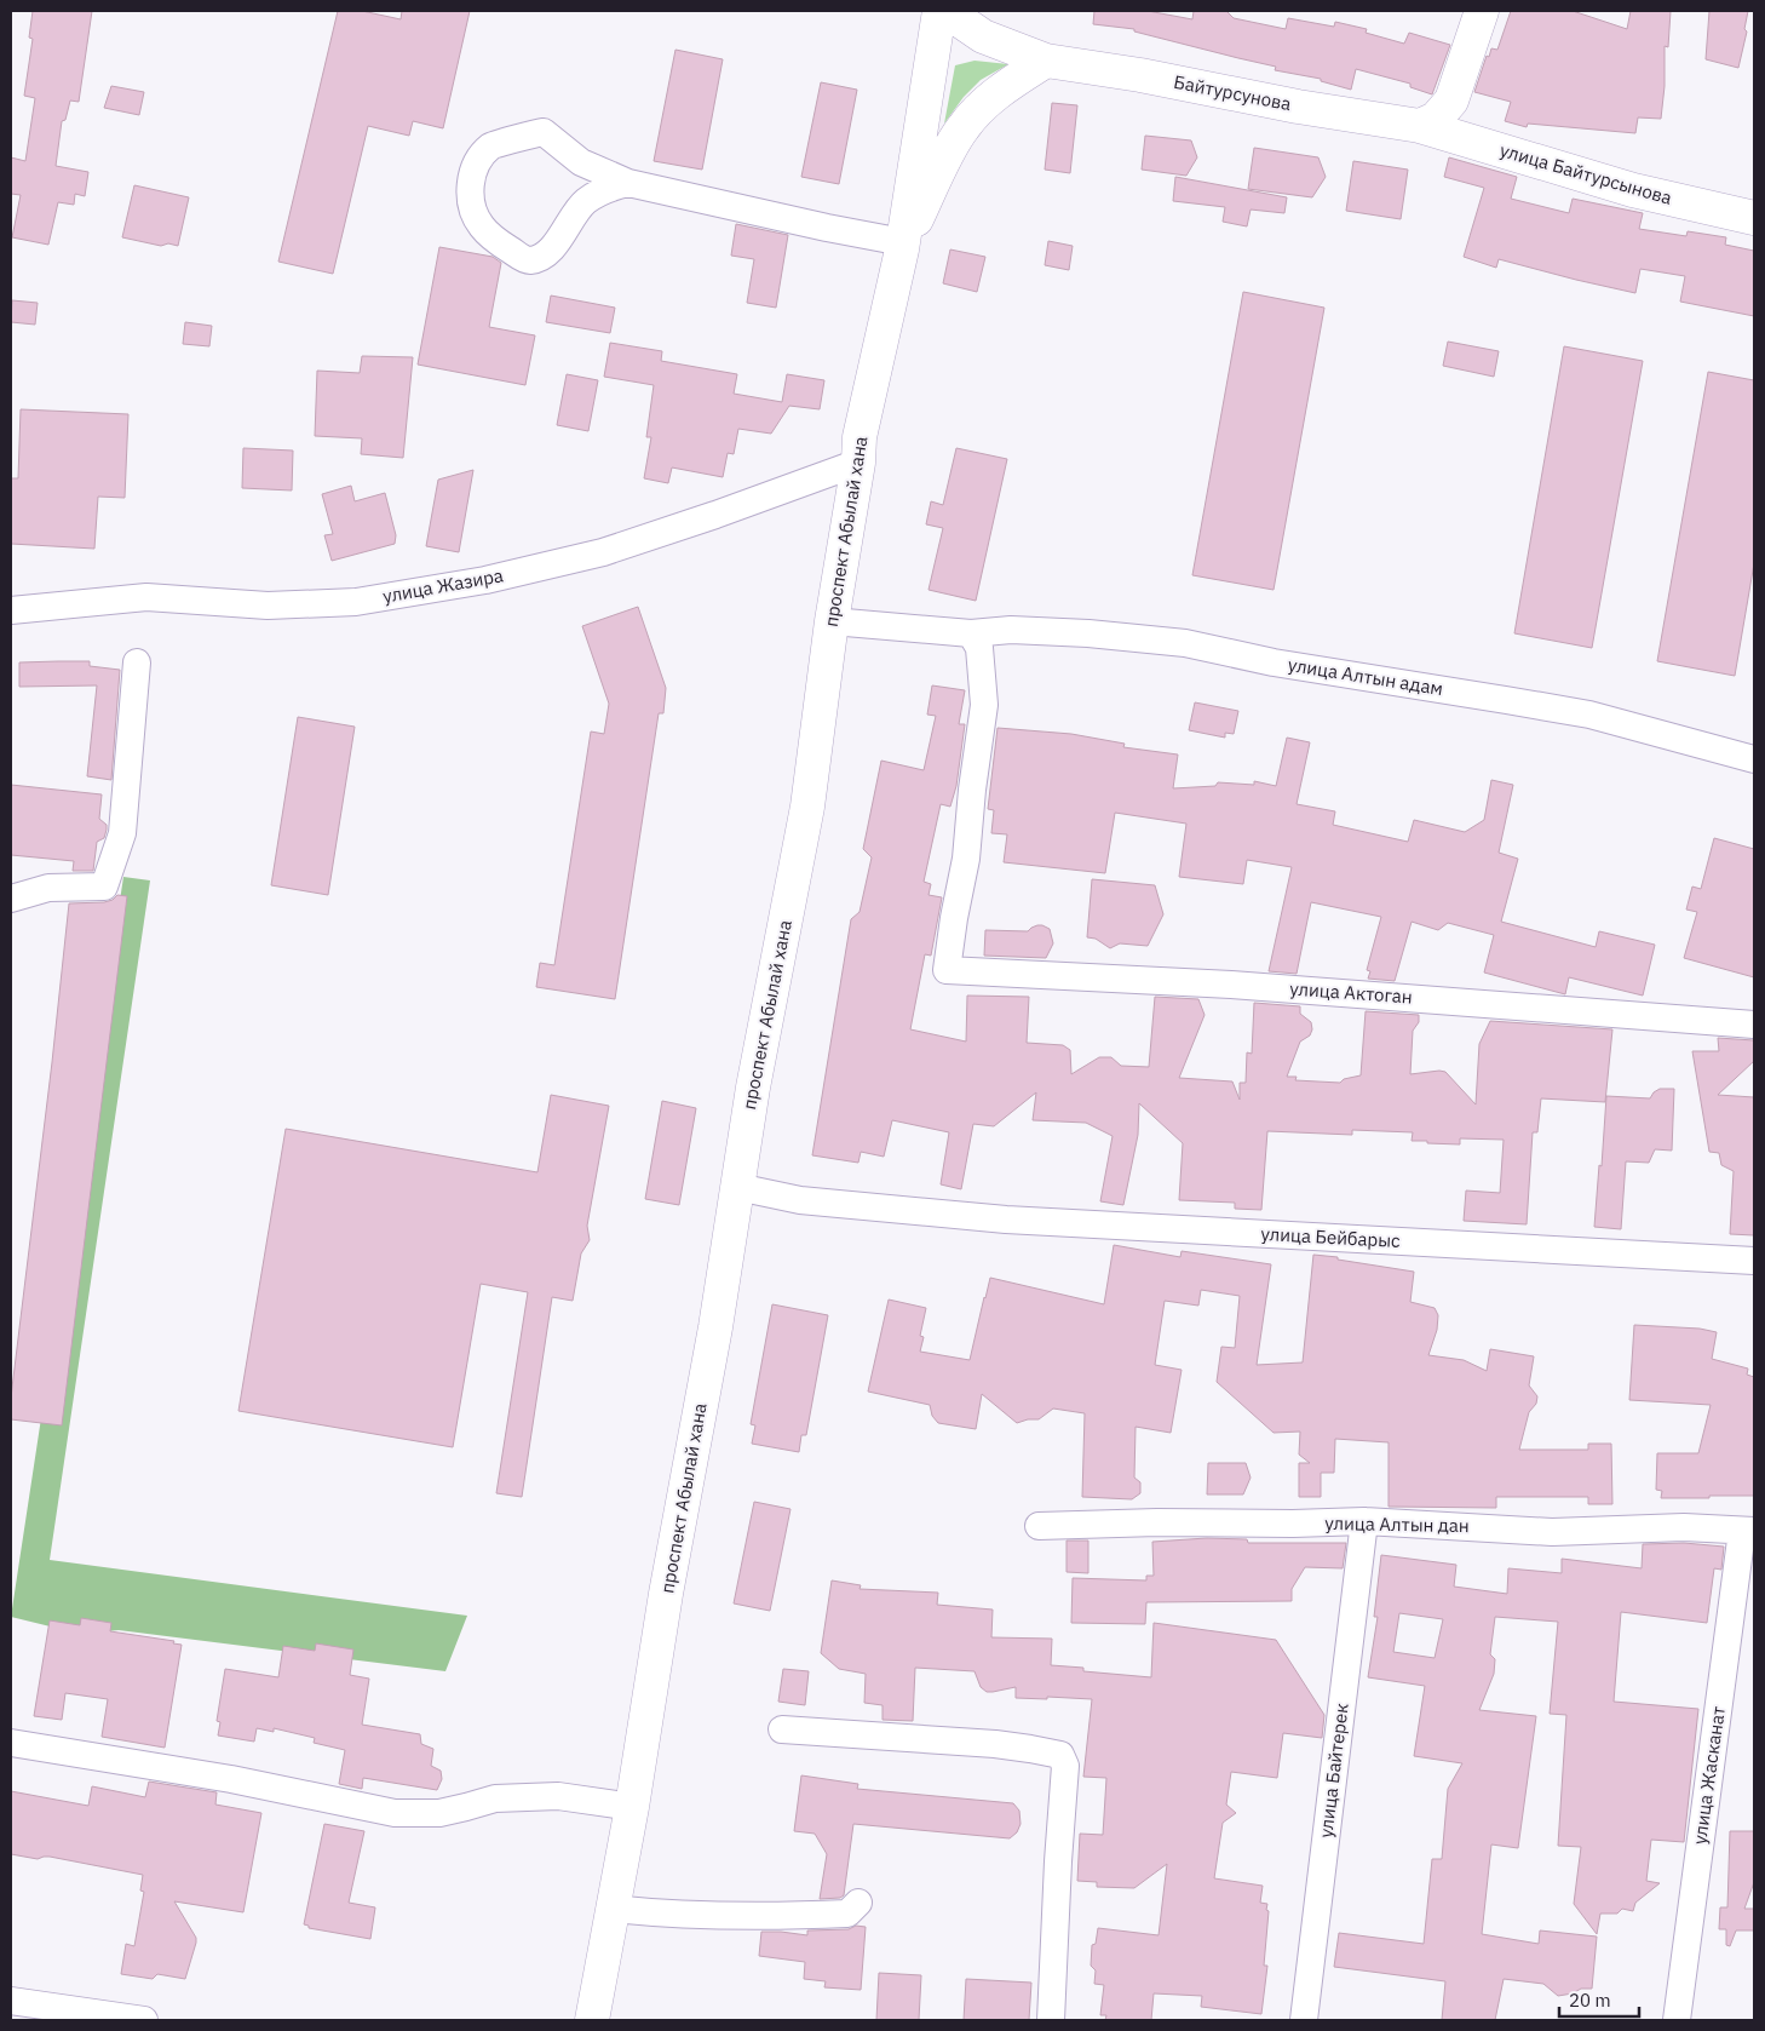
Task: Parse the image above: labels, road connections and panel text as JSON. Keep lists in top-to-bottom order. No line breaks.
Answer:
{"streets":{"main road":["Байтурсунова","улица Байтурсынова","проспект Абылай хана"],"street":["улица Жазира","улица Алтын адам","улица Актоган","улица Бейбарыс","улица Алтын дан","улица Байтерек","улица Жасканат"]},"crossings":[["Байтурсунова","улица Байтурсынова"],["проспект Абылай хана","улица Жазира"],["проспект Абылай хана","улица Алтын адам"],["проспект Абылай хана","улица Бейбарыс"],["улица Алтын адам","улица Актоган"],["улица Алтын дан","улица Байтерек"],["улица Алтын дан","улица Жасканат"]],"scale_bar":"20 m"}
